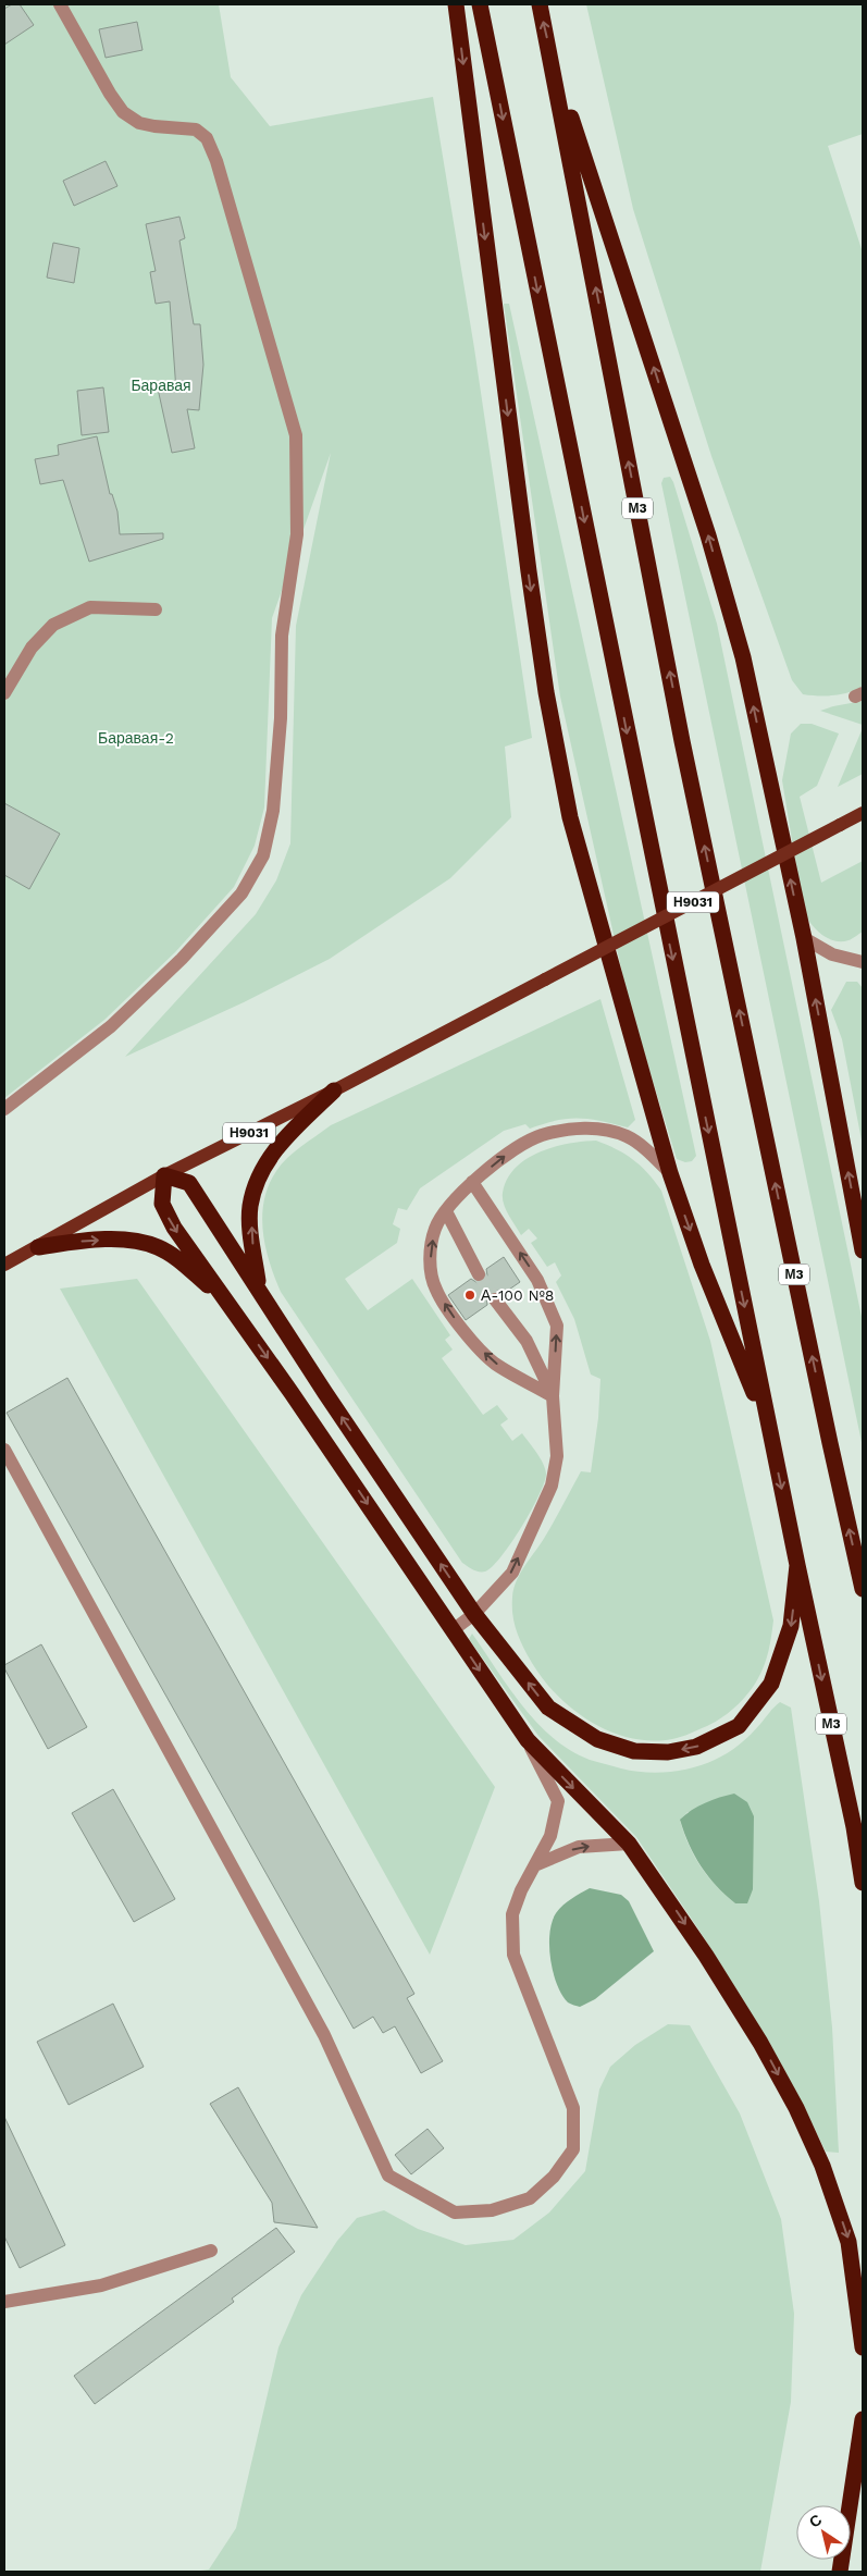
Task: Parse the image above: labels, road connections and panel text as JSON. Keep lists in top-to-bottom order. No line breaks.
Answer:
{"streets":{"highway":["М3"],"main road":["Н9031"]},"parks":["Баравая","Баравая-2"],"places":["А-100 №8"],"north":"top left"}
